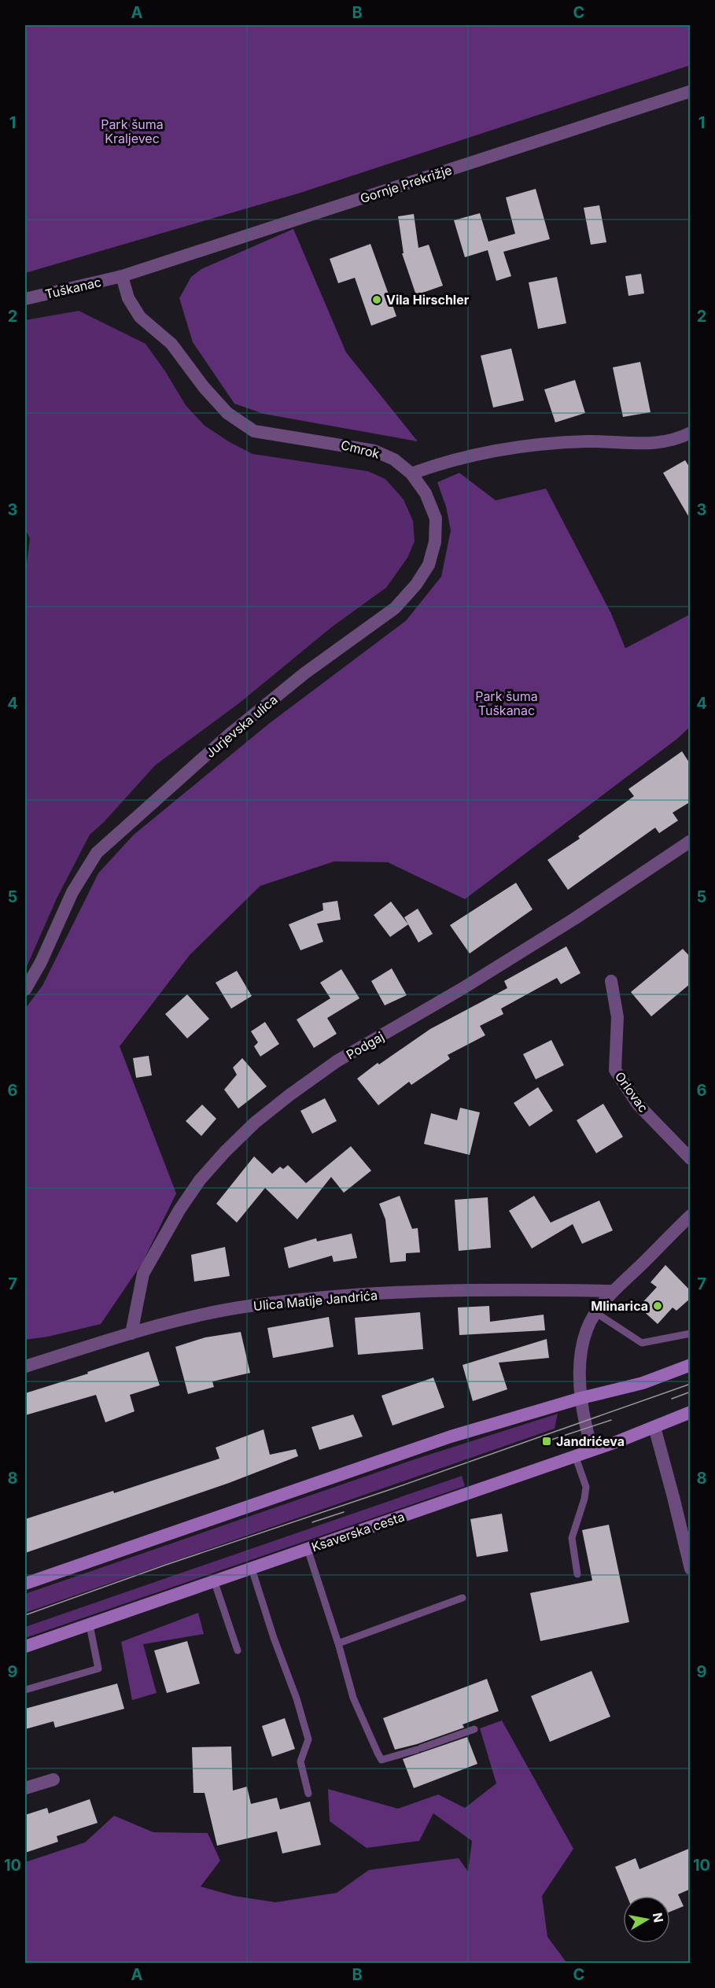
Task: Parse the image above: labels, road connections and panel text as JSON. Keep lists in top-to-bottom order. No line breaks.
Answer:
{"streets":{"main road":["Ksaverska cesta"],"street":["Gornje Prekrižje","Tuškanac","Cmrok","Jurjevska ulica","Podgaj","Orlovac","Ulica Matije Jandrića"]},"crossings":[["Gornje Prekrižje","Tuškanac"],["Gornje Prekrižje","Cmrok"],["Tuškanac","Cmrok"],["Cmrok","Jurjevska ulica"],["Podgaj","Ulica Matije Jandrića"]],"parks":["Park šuma Kraljevec","Park šuma Tuškanac"],"places":{"other":["Vila Hirschler","Mlinarica"],"transit":["Jandrićeva"]},"north":"right","grid":{"columns":["A","B","C"],"rows":["1","2","3","4","5","6","7","8","9","10"]}}
